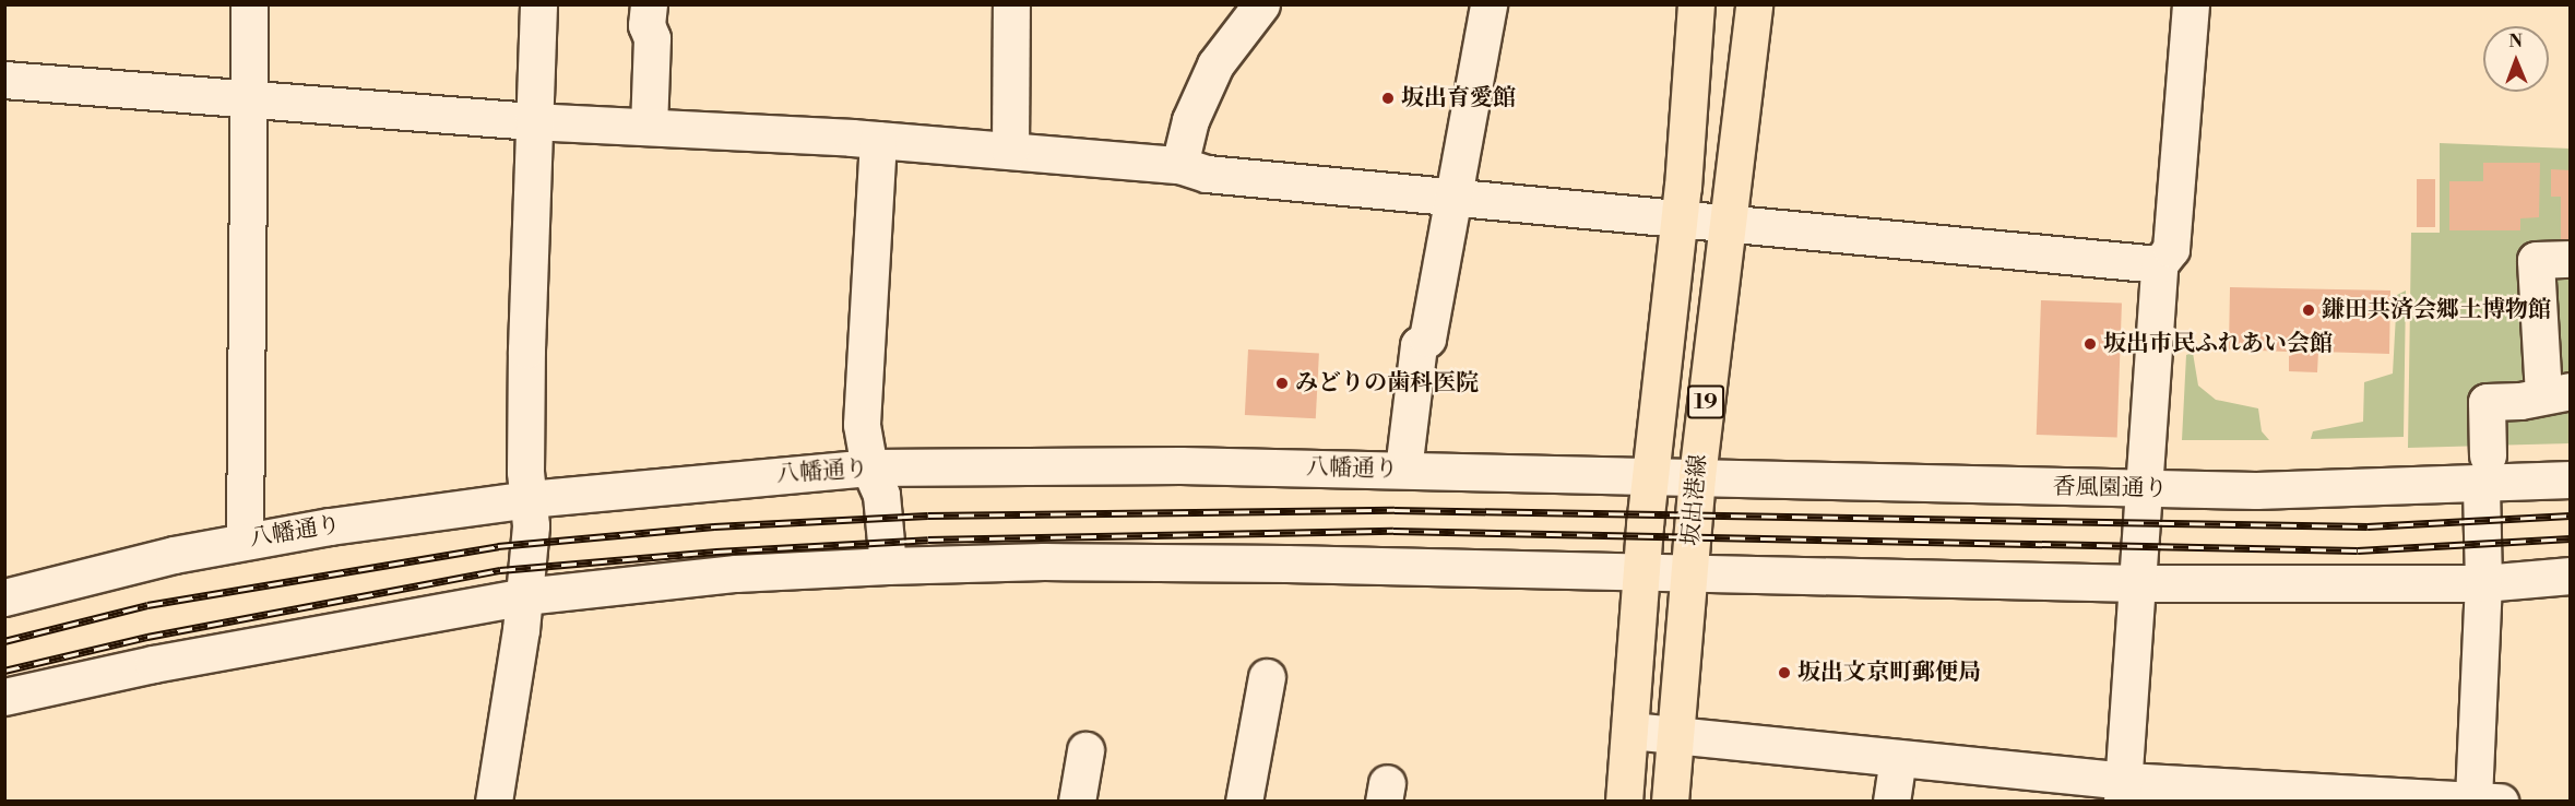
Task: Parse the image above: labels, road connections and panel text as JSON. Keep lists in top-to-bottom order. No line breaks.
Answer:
{"streets":{"main road":["19","坂出港線"],"street":["八幡通り","香風園通り"]},"crossings":[["八幡通り","香風園通り"],["八幡通り","坂出港線"],["香風園通り","坂出港線"]],"places":["坂出育愛館","鎌田共済会郷土博物館","坂出市民ふれあい会館","みどりの歯科医院","坂出文京町郵便局"],"north":"top"}
